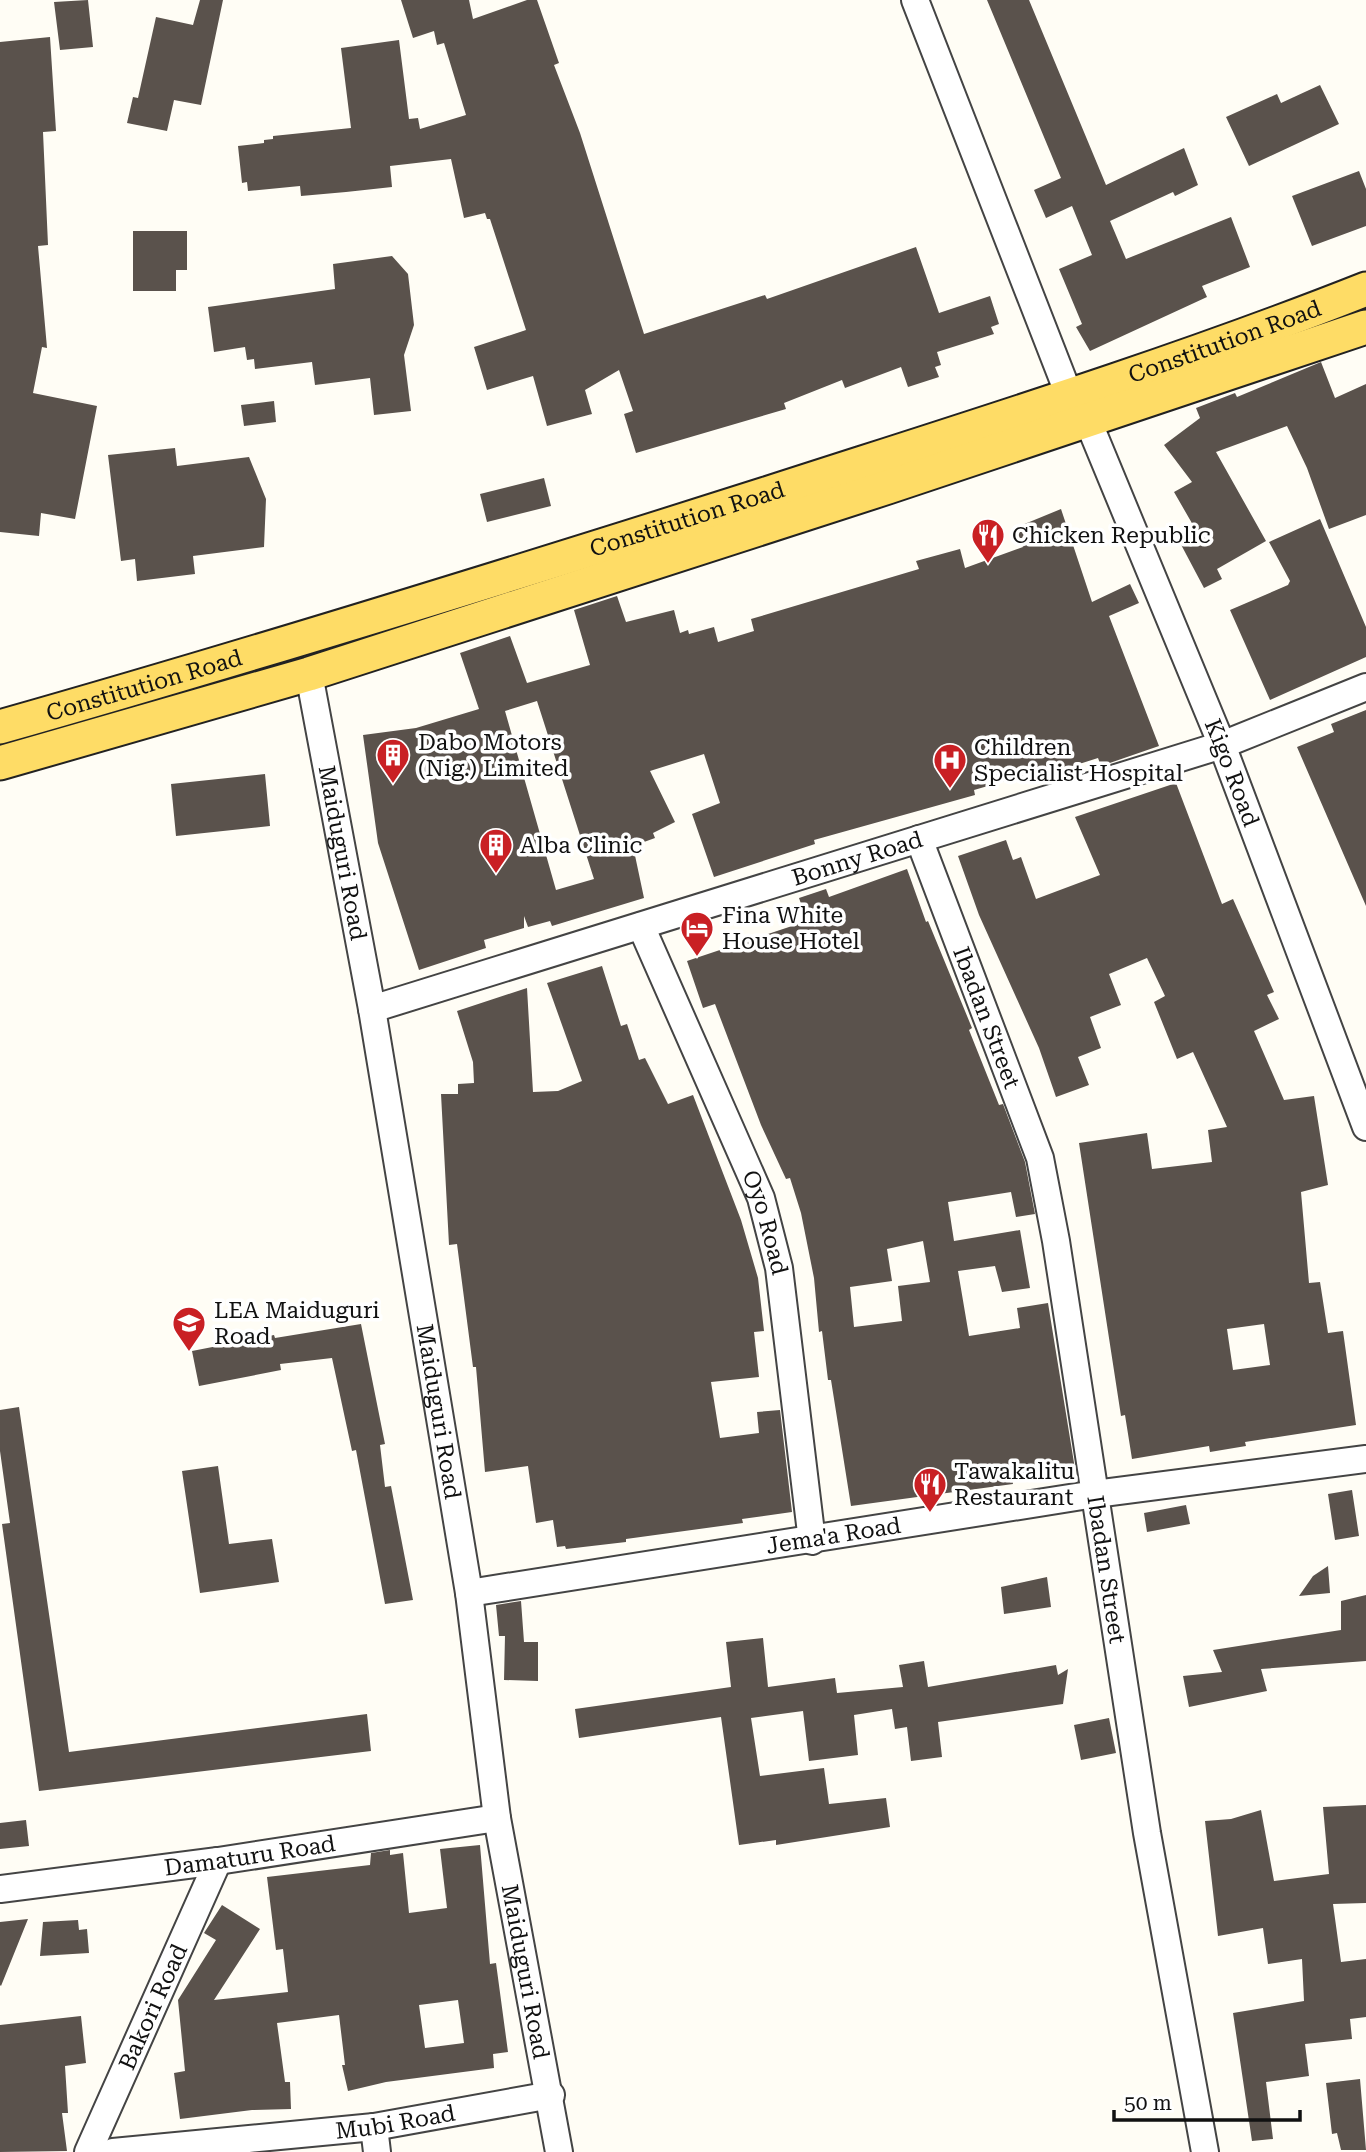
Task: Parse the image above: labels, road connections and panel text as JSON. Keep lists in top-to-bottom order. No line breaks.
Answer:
{"streets":{"main road":["Constitution Road"],"street":["Kigo Road","Maiduguri Road","Bonny Road","Ibadan Street","Oyo Road","Jema'a Road","Damaturu Road","Bakori Road","Mubi Road"]},"crossings":[["Constitution Road","Kigo Road"],["Constitution Road","Maiduguri Road"],["Kigo Road","Bonny Road"],["Maiduguri Road","Bonny Road"],["Maiduguri Road","Jema'a Road"],["Maiduguri Road","Damaturu Road"],["Maiduguri Road","Mubi Road"],["Bonny Road","Ibadan Street"],["Bonny Road","Oyo Road"],["Ibadan Street","Jema'a Road"],["Oyo Road","Jema'a Road"],["Damaturu Road","Bakori Road"]],"places":{"restaurant":["Chicken Republic","Tawakalitu Restaurant"],"building":["Dabo Motors (Nig.) Limited","Alba Clinic"],"hospital":["Children Specialist Hospital"],"hotel":["Fina White House Hotel"],"school or university":["LEA Maiduguri Road"]},"scale_bar":"50 m"}
